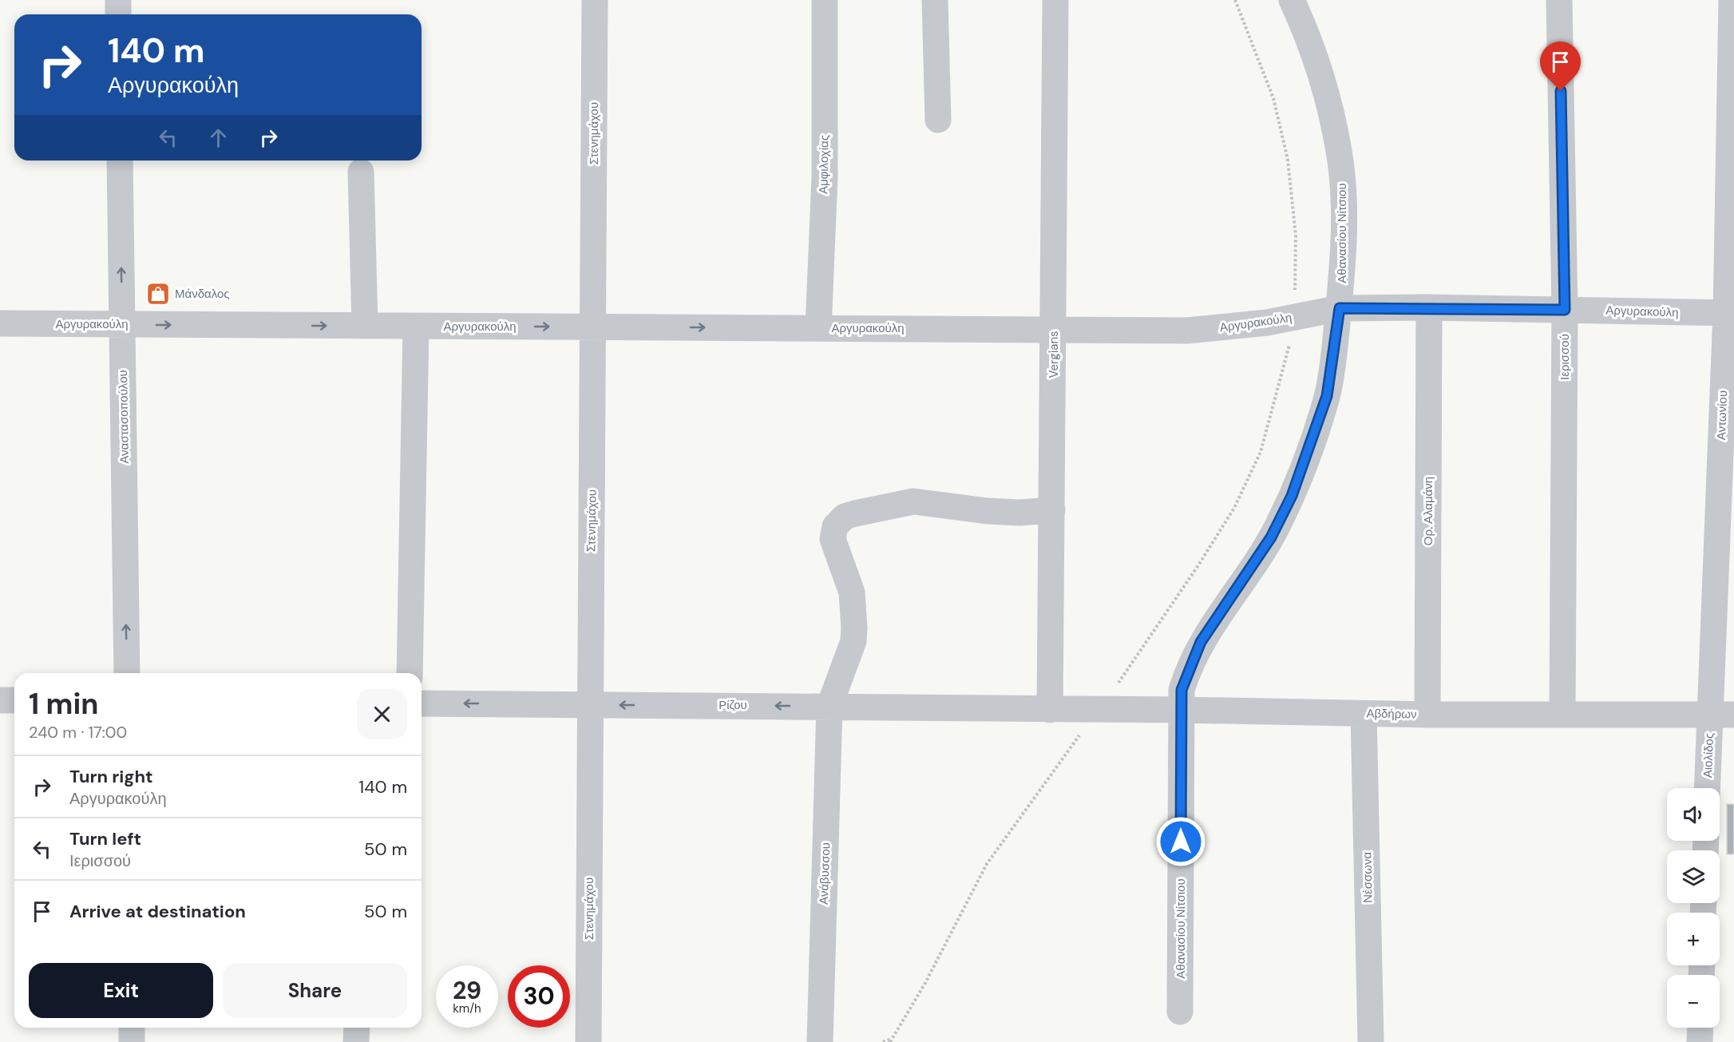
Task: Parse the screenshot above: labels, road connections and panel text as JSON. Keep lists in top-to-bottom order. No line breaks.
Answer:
{"streets":{"street":["Στενημάχου","Αμφιλοχίας","Αθανασίου Νίτσιου","Αργυρακούλη","Vergians","Ιερισσού","Αντωνίου","Αναστασοπούλου","Ορ. Αλαμάνη","Ρίζου","Αβδήρων","Αιολίδος","Ανάβυσσου","Νέσσωνα"]},"crossings":[["Στενημάχου","Αργυρακούλη"],["Στενημάχου","Ρίζου"],["Αμφιλοχίας","Αργυρακούλη"],["Αθανασίου Νίτσιου","Αργυρακούλη"],["Αθανασίου Νίτσιου","Αβδήρων"],["Αργυρακούλη","Vergians"],["Αργυρακούλη","Ιερισσού"],["Αργυρακούλη","Αντωνίου"],["Αργυρακούλη","Αναστασοπούλου"],["Αργυρακούλη","Ορ. Αλαμάνη"],["Vergians","Ρίζου"],["Vergians","Αβδήρων"],["Vergians","Ανάβυσσου"],["Ιερισσού","Αβδήρων"],["Αντωνίου","Αβδήρων"],["Αντωνίου","Αιολίδος"],["Ορ. Αλαμάνη","Αβδήρων"],["Ρίζου","Αβδήρων"],["Ρίζου","Ανάβυσσου"],["Αβδήρων","Αιολίδος"],["Αβδήρων","Νέσσωνα"]],"one_way":["Αργυρακούλη","Αναστασοπούλου","Ρίζου"],"places":{"shop":["Μάνδαλος"]},"page":{"turn":["140 m","Αργυρακούλη"],"heading":["1 min","240 m · 17:00"],"list":[{"name":"Turn right","note":"Αργυρακούλη","value":"140 m"},{"name":"Turn left","note":"Ιερισσού","value":"50 m"},{"name":"Arrive at destination","value":"50 m"}],"map_buttons":["+","−"],"buttons":["Exit","Share"],"speed":"29 km/h","limit":"30"}}
